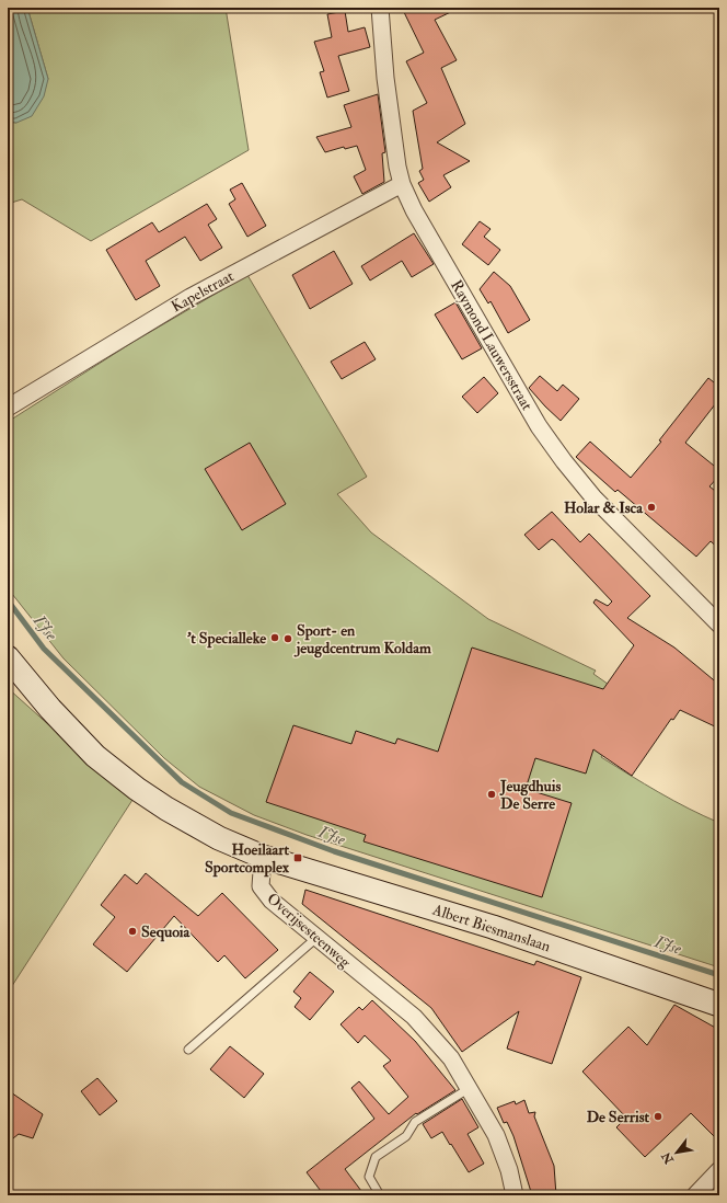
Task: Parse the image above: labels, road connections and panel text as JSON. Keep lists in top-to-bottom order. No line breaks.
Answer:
{"streets":{"main road":["Albert Biesmanslaan"],"street":["Kapelstraat","Raymond Lauwersstraat","Overijsesteenweg"]},"crossings":[["Kapelstraat","Raymond Lauwersstraat"],["Albert Biesmanslaan","Overijsesteenweg"]],"water":["IJse"],"places":{"other":["Holar & Isca","'t Specialleke","Sport- en jeugdcentrum Koldam","Jeugdhuis De Serre","Sequoia","De Serrist"],"transit":["Hoeilaart Sportcomplex"]},"north":"bottom left"}
